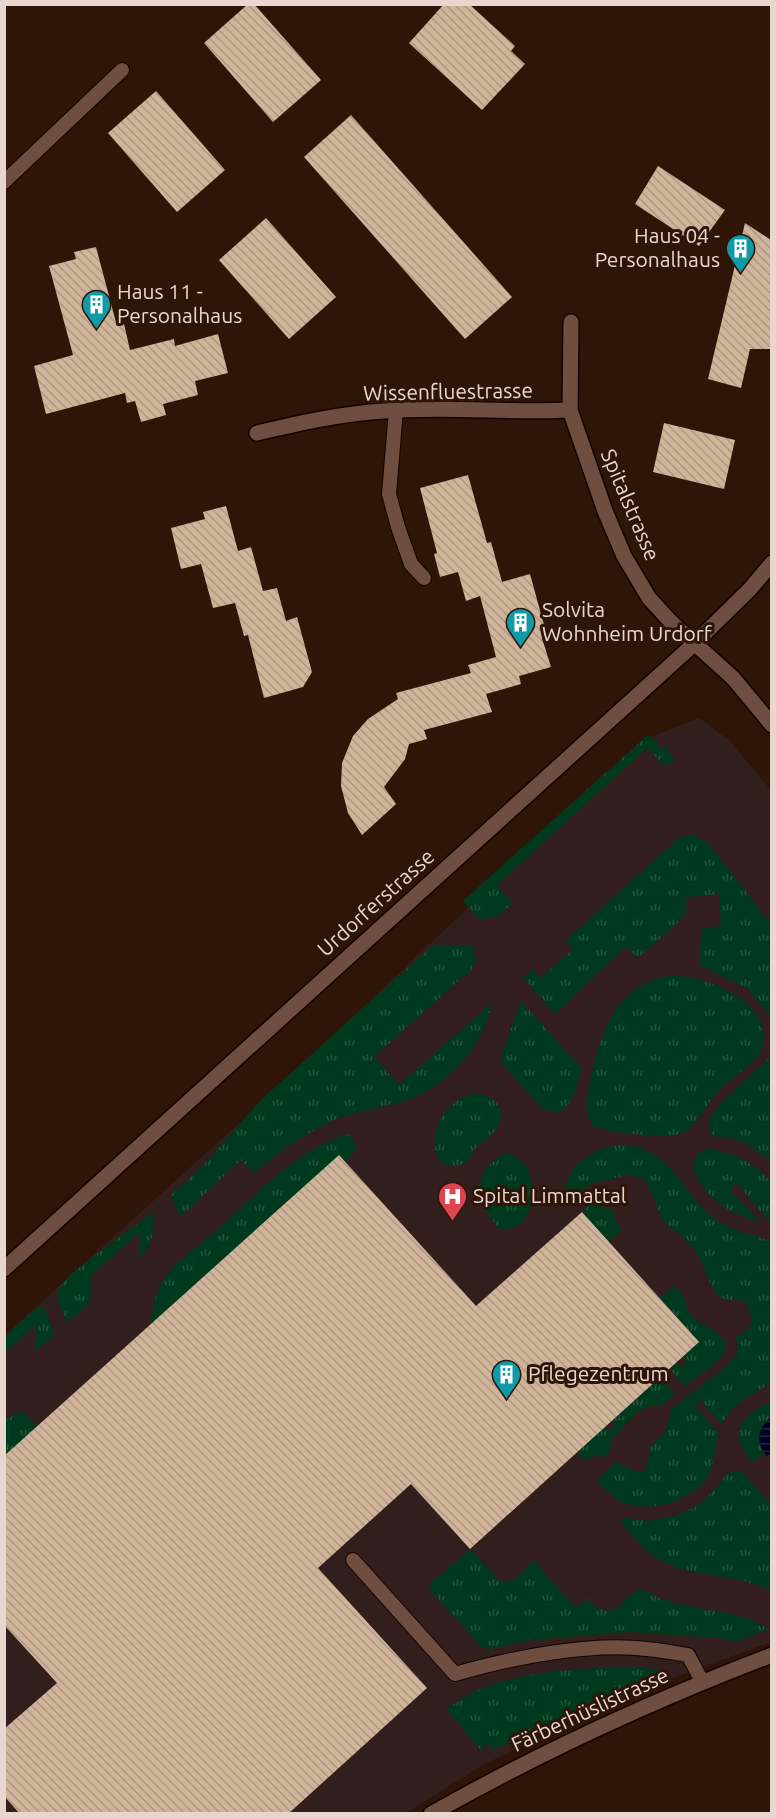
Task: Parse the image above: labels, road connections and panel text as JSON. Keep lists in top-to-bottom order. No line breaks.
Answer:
{"streets":{"street":["Wissenfluestrasse","Spitalstrasse","Urdorferstrasse","Färberhüslistrasse"]},"crossings":[["Wissenfluestrasse","Spitalstrasse"],["Spitalstrasse","Urdorferstrasse"]],"places":{"building":["Haus 04 - Personalhaus","Haus 11 - Personalhaus","Solvita Wohnheim Urdorf","Pflegezentrum"],"hospital":["Spital Limmattal"]}}
